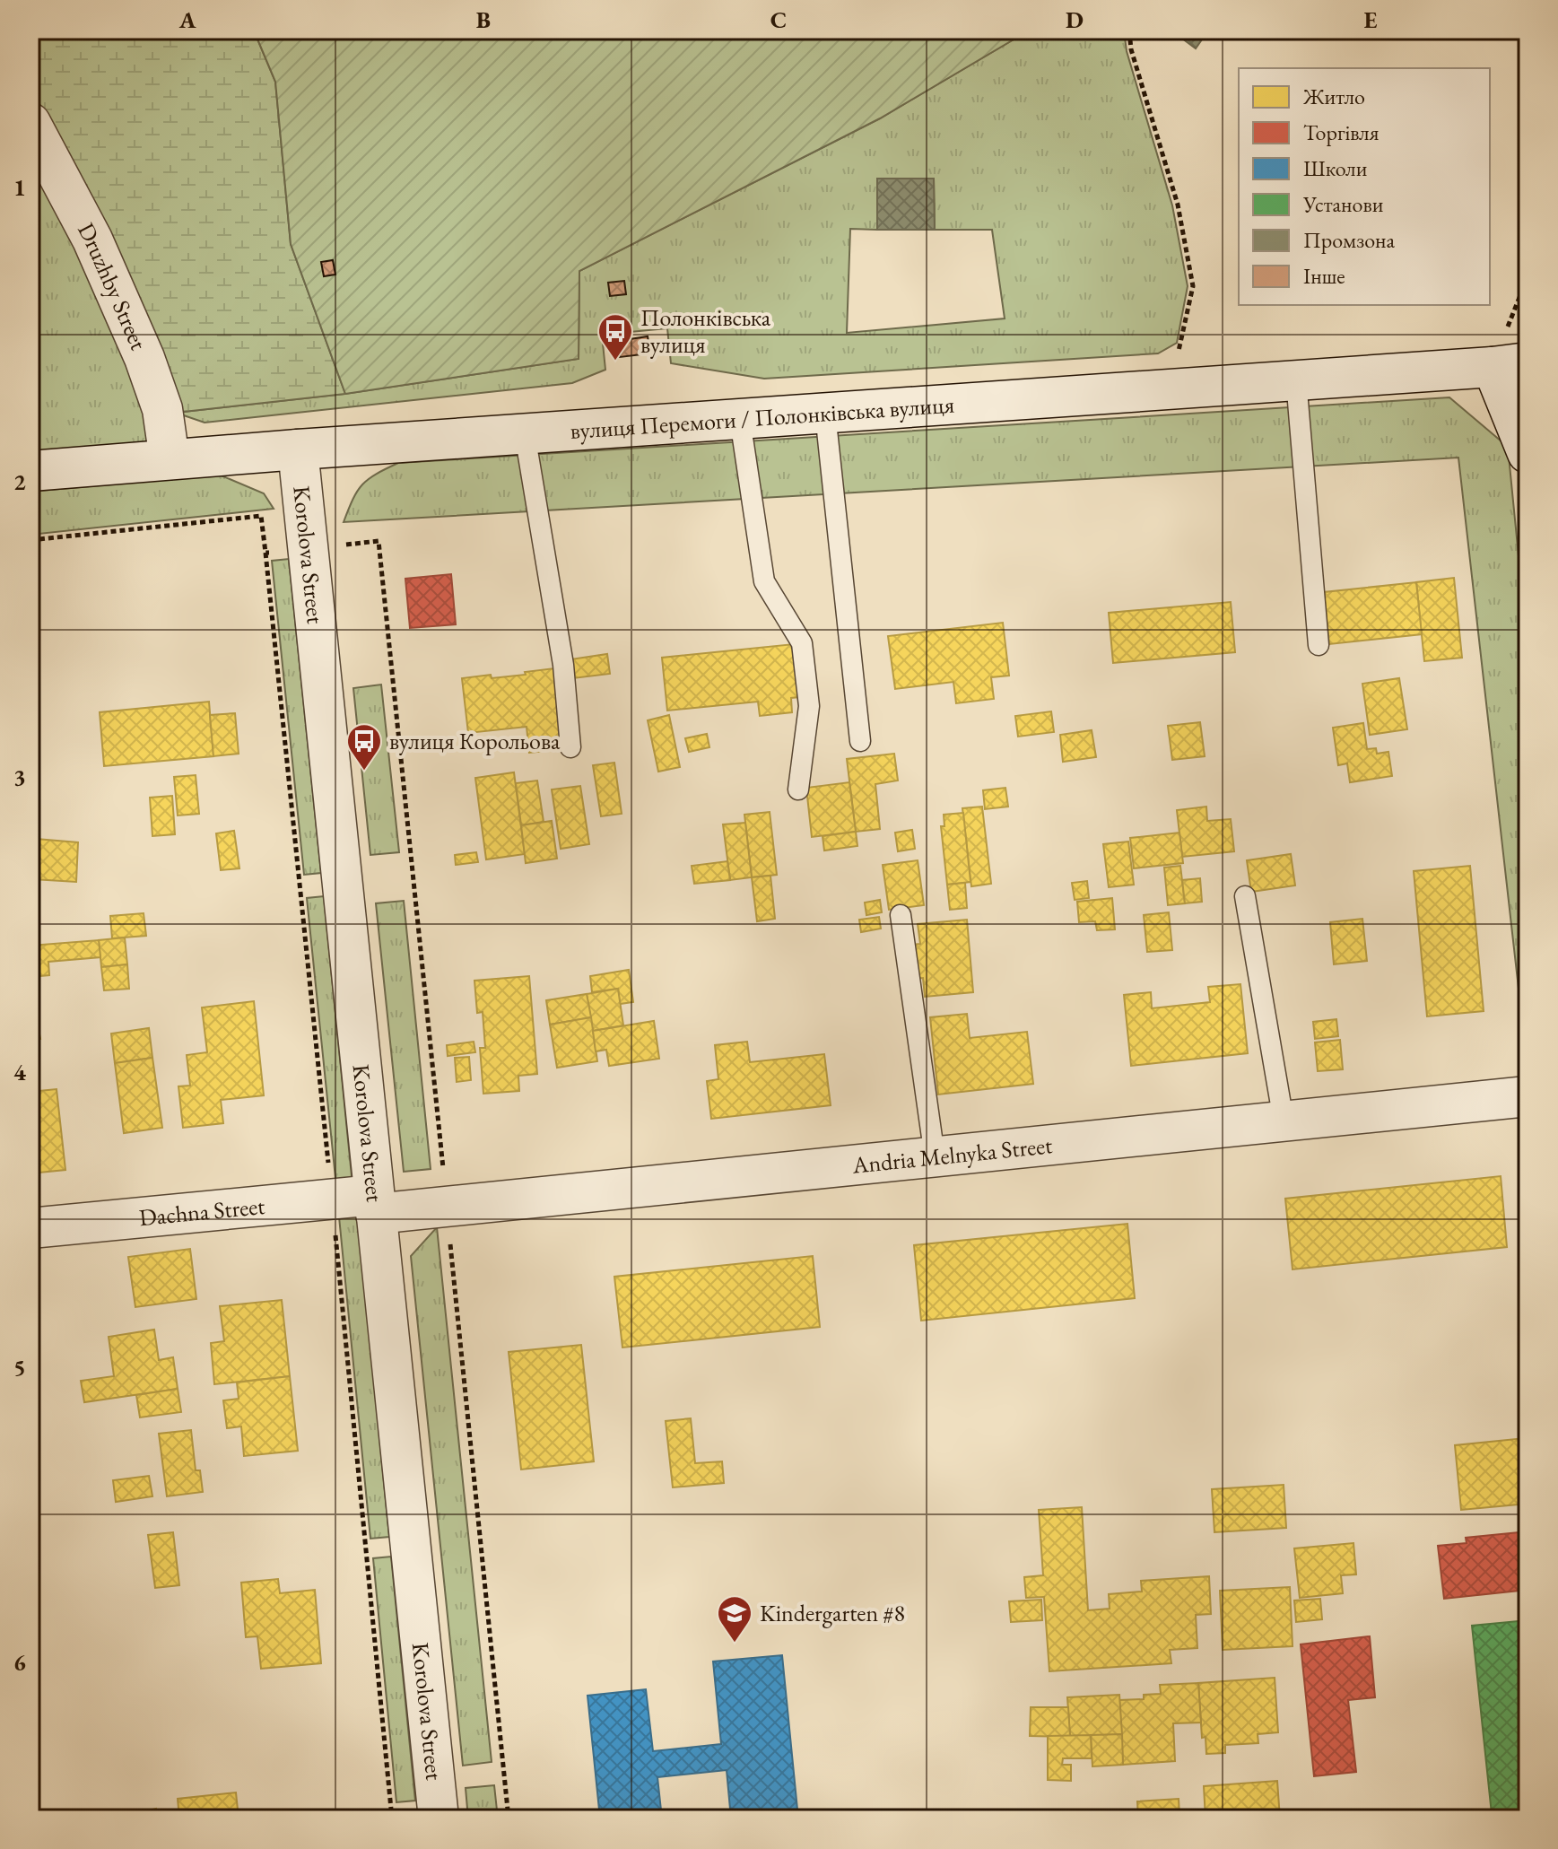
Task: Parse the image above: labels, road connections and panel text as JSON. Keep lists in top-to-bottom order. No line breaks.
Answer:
{"streets":{"street":["Druzhby Street","вулиця Перемоги / Полонківська вулиця","Korolova Street","Andria Melnyka Street","Dachna Street"]},"crossings":[["Druzhby Street","вулиця Перемоги / Полонківська вулиця"],["вулиця Перемоги / Полонківська вулиця","Korolova Street"],["Korolova Street","Andria Melnyka Street"],["Korolova Street","Dachna Street"],["Andria Melnyka Street","Dachna Street"]],"places":{"bus stop":["Полонківська вулиця","вулиця Корольова"],"school or university":["Kindergarten #8"]},"legend":["Житло","Торгівля","Школи","Установи","Промзона","Інше"],"grid":{"columns":["A","B","C","D","E"],"rows":["1","2","3","4","5","6"]}}
